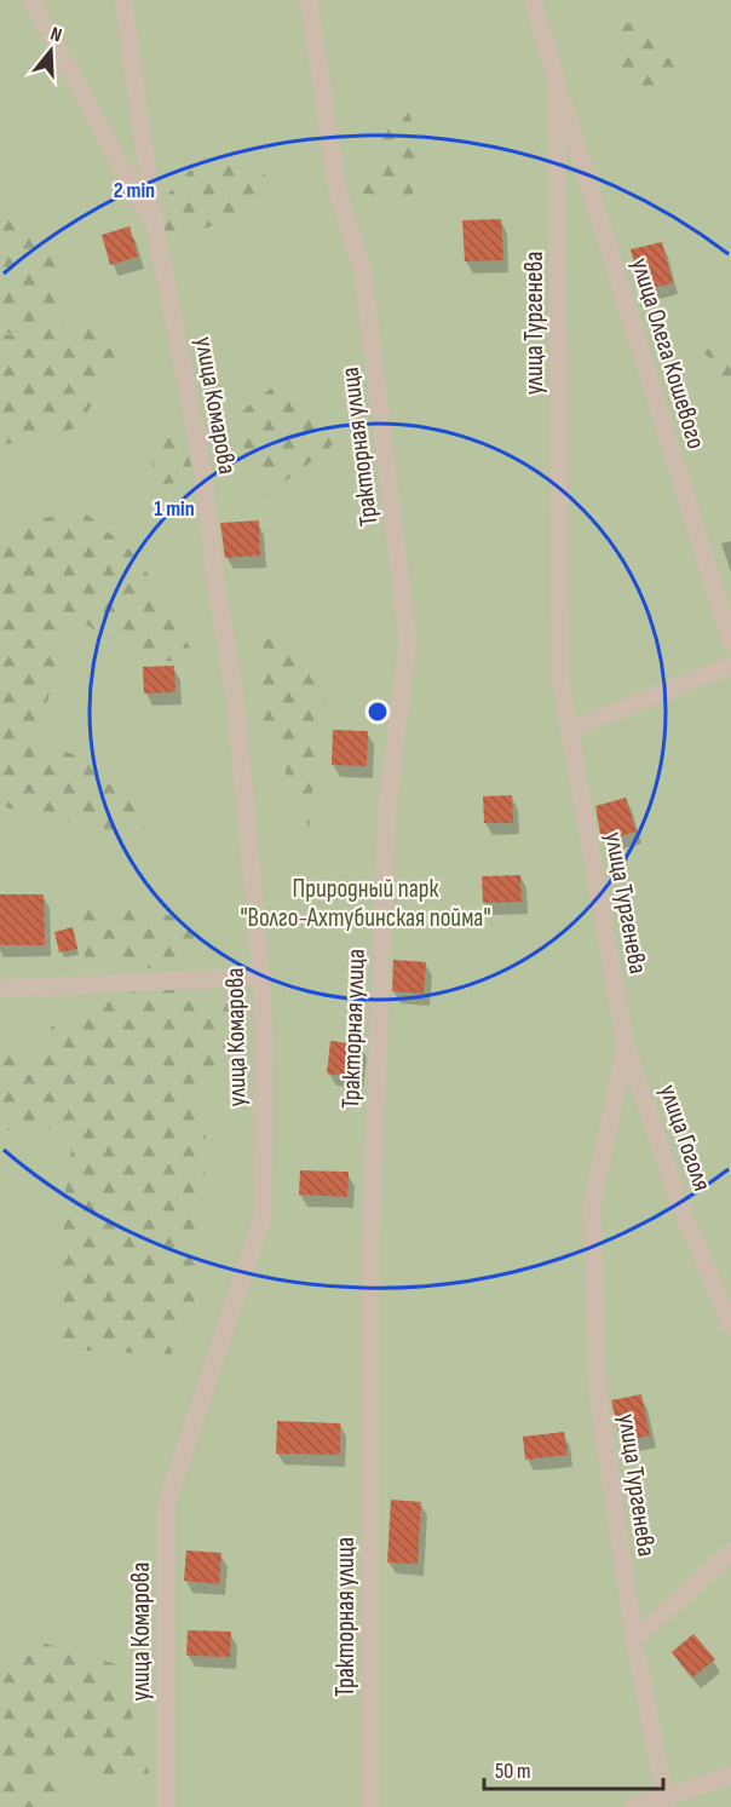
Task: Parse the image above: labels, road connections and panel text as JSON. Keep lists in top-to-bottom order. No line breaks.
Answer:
{"streets":{"street":["улица Тургенева","улица Олега Кошевого","улица Комарова","Тракторная улица","улица Гоголя"]},"crossings":[["улица Тургенева","улица Олега Кошевого"],["улица Тургенева","улица Гоголя"]],"parks":["Природный парк \"Волго-Ахтубинская пойма\""],"scale_bar":"50 m","north":"top","rings":["2 min","1 min"]}
